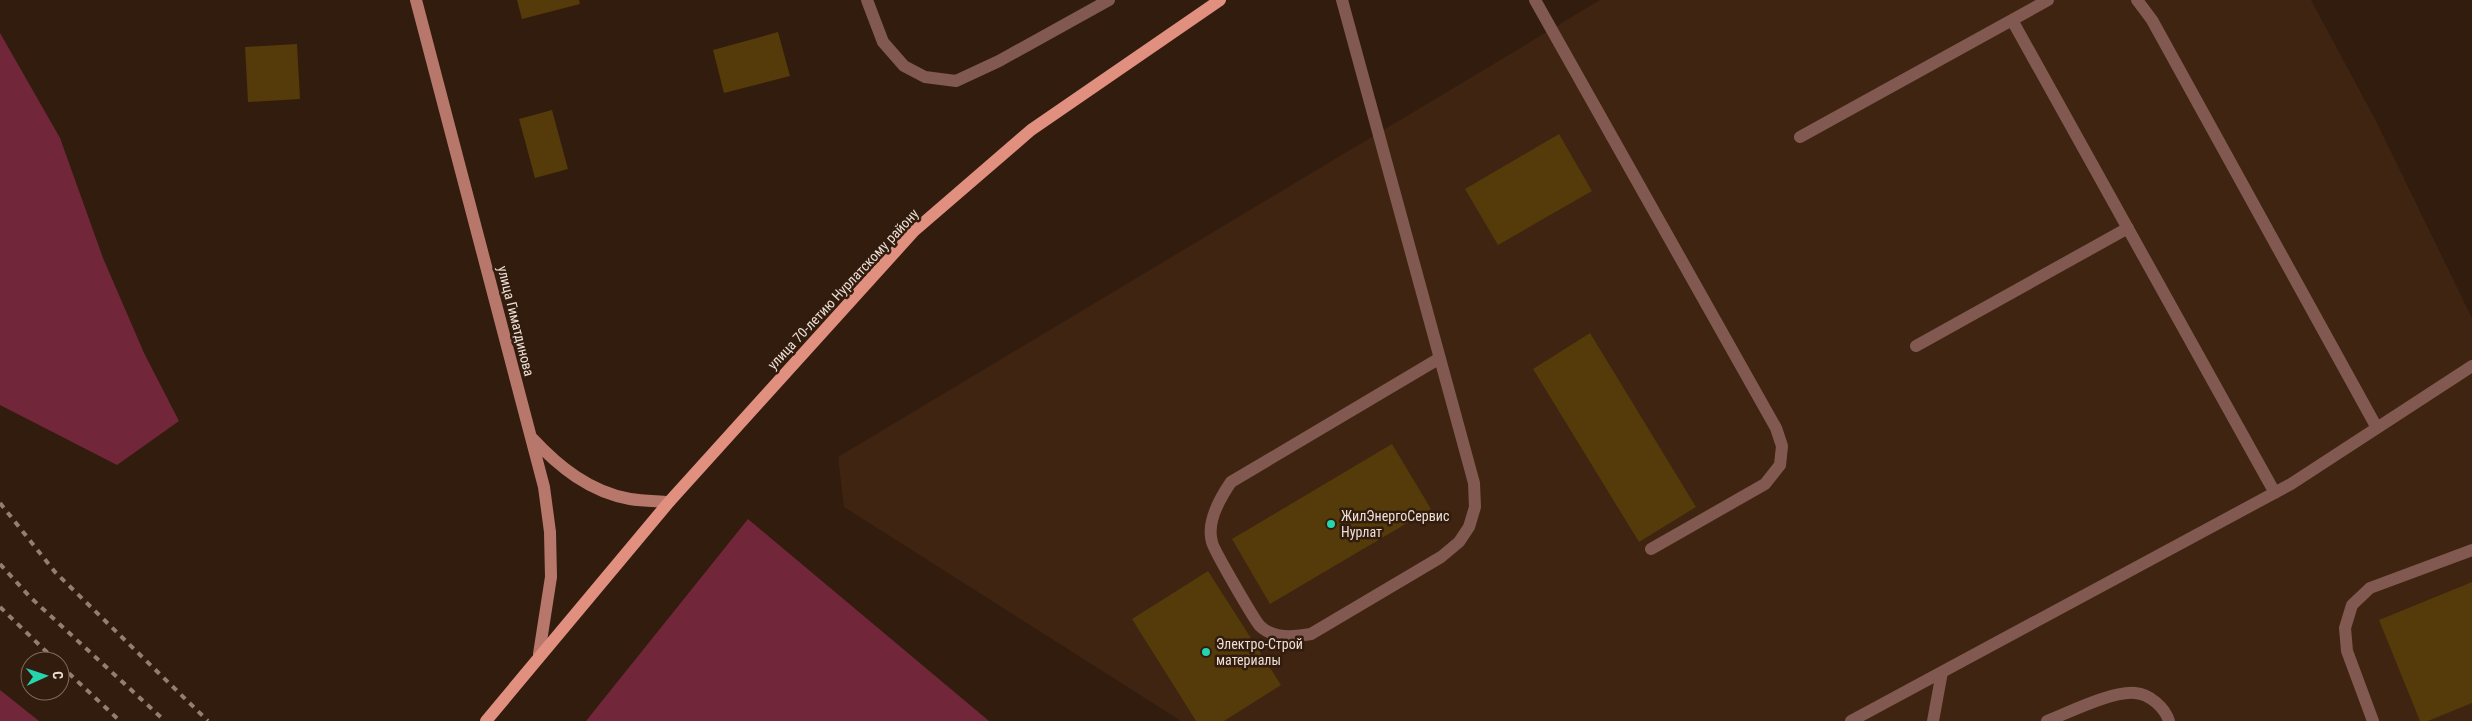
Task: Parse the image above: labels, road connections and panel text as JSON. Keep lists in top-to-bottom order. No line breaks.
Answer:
{"streets":{"main road":["улица 70-летию Нурлатскому району","улица Гиматдинова"]},"crossings":[["улица 70-летию Нурлатскому району","улица Гиматдинова"]],"places":["ЖилЭнергоСервис Нурлат","Электро-Строй материалы"],"north":"right"}
